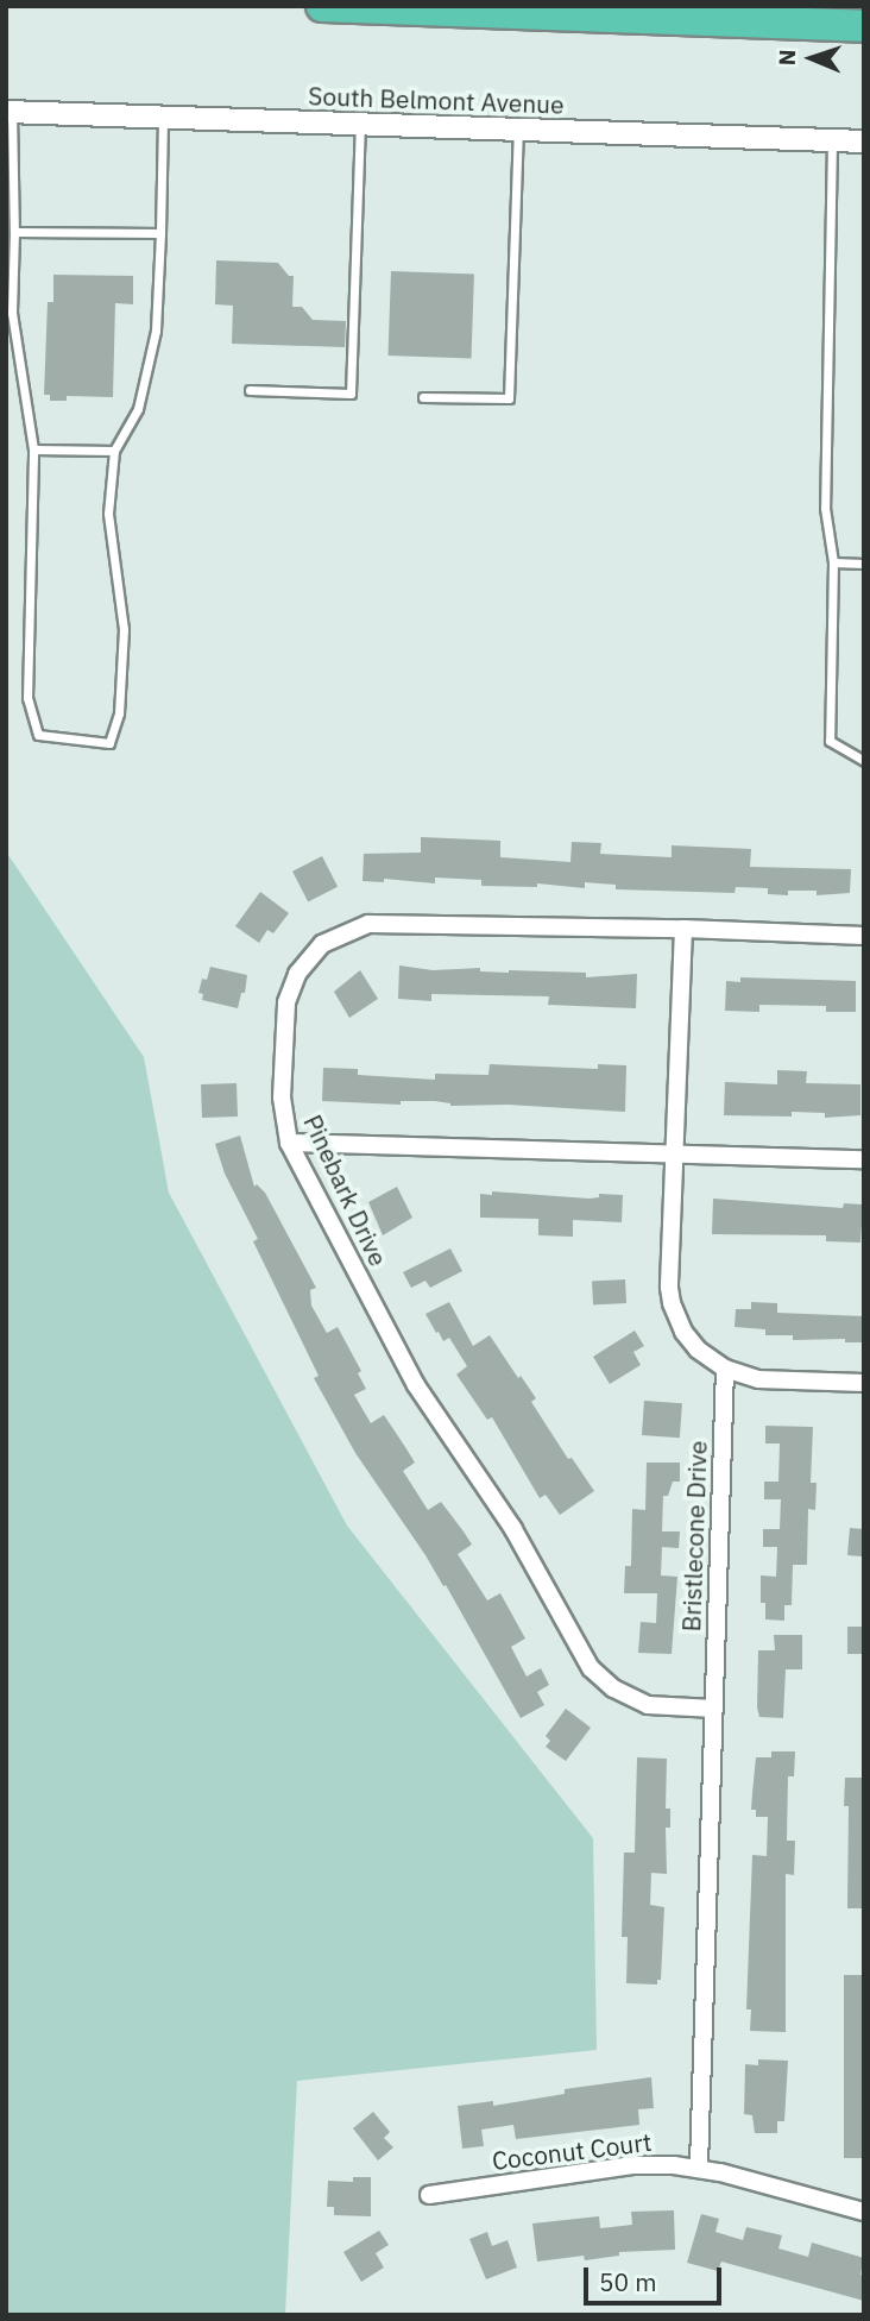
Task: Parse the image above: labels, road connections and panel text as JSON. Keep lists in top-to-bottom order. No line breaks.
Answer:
{"streets":{"street":["South Belmont Avenue","Pinebark Drive","Bristlecone Drive","Coconut Court"]},"crossings":[["Pinebark Drive","Bristlecone Drive"],["Bristlecone Drive","Coconut Court"]],"scale_bar":"50 m","north":"left"}
